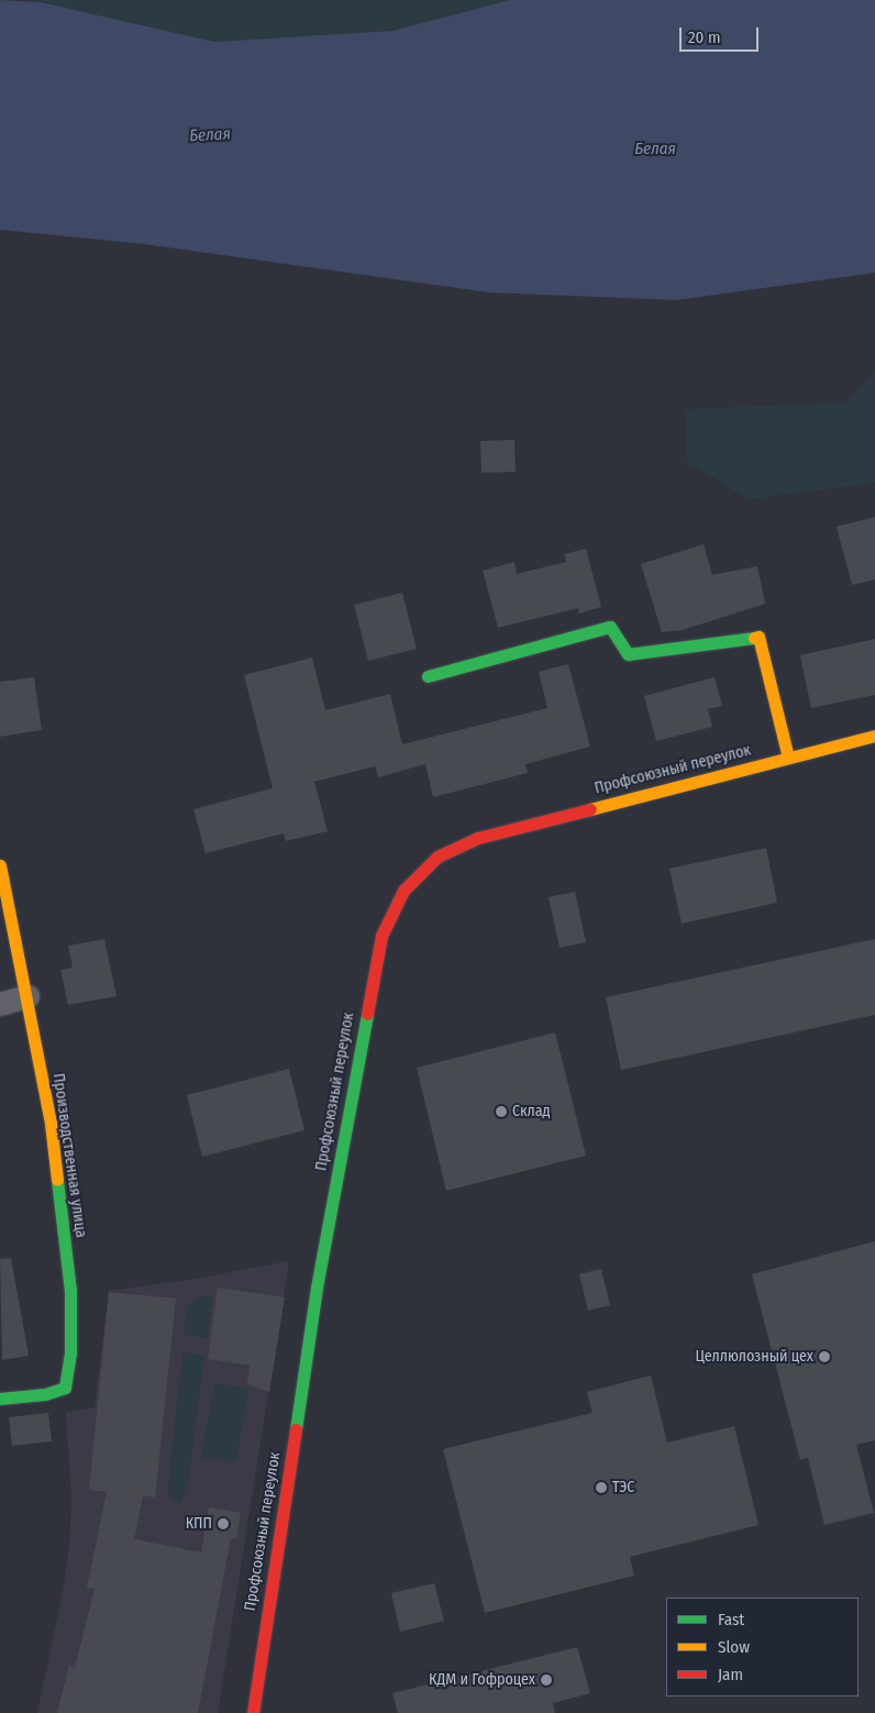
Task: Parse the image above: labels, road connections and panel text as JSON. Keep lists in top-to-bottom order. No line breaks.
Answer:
{"streets":{"main road":["Профсоюзный переулок","Производственная улица"]},"water":["Белая"],"places":["Склад","Целлюлозный цех","ТЭС","КПП","КДМ и Гофроцех"],"legend":["Fast","Slow","Jam"],"scale_bar":"20 m"}
